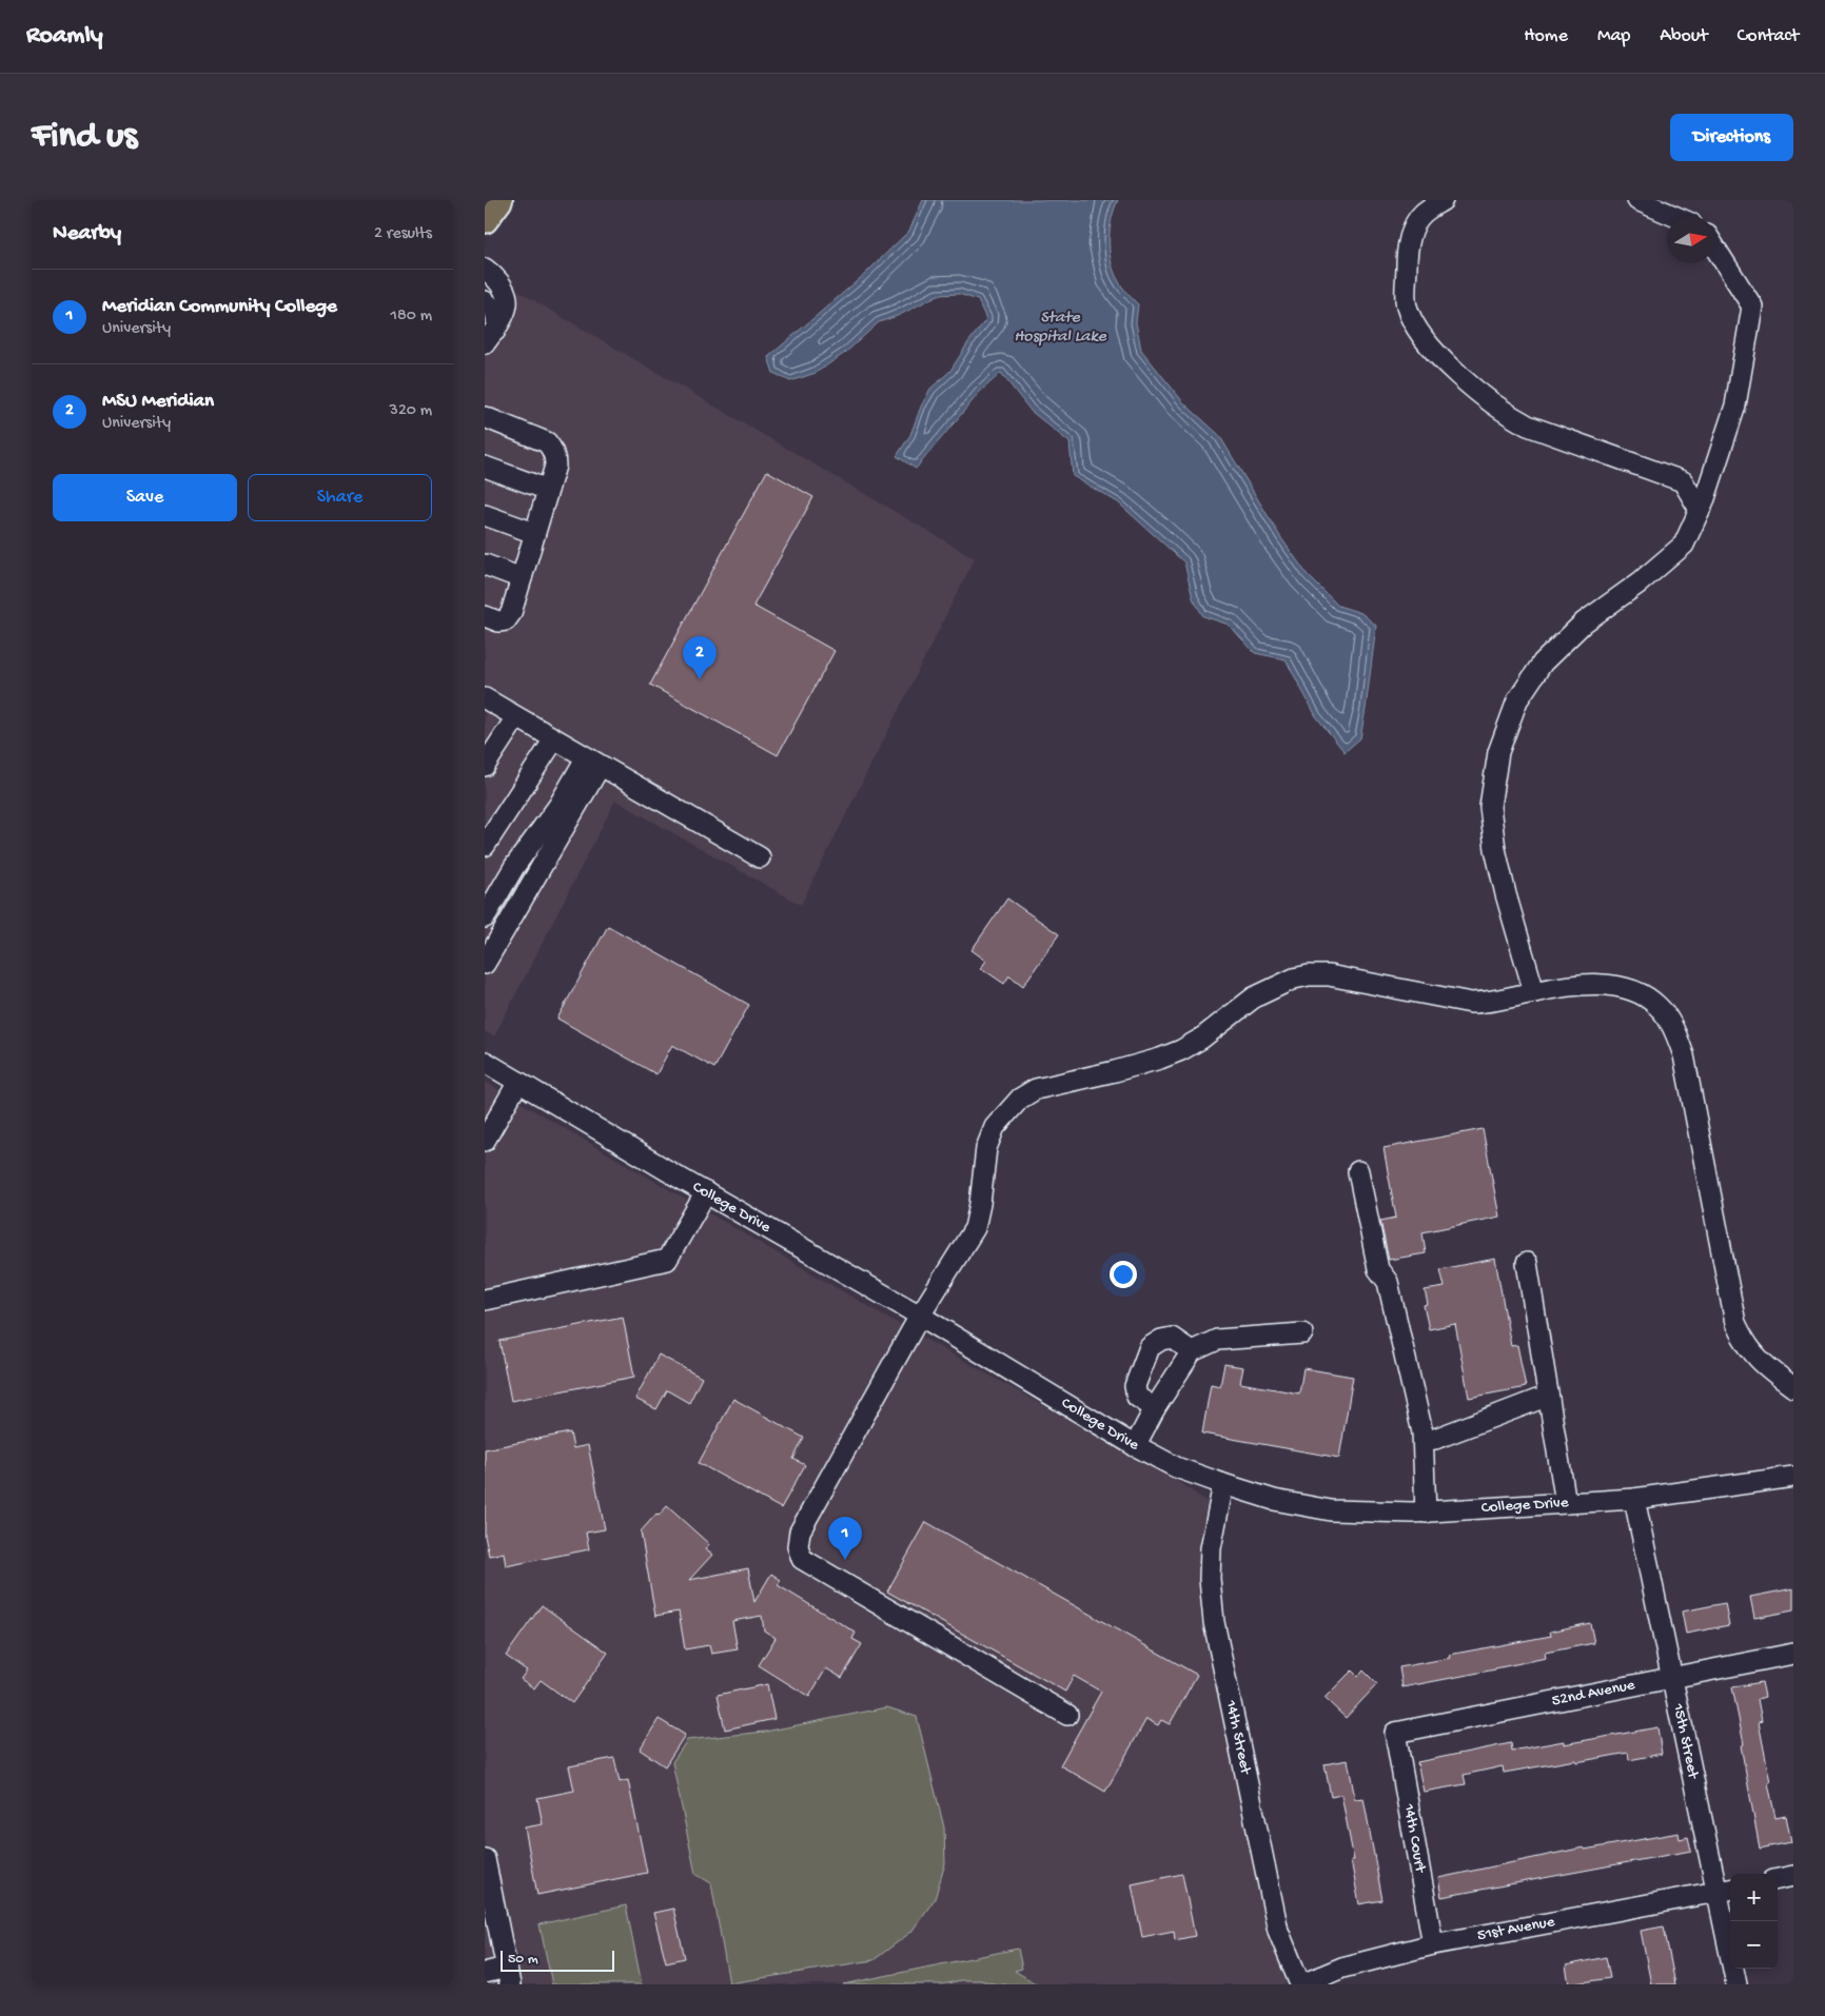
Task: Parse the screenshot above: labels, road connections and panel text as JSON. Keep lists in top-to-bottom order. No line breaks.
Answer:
{"streets":{"street":["College Drive","52nd Avenue","14th Street","15th Street","14th Court","51st Avenue"]},"crossings":[["College Drive","14th Street"],["College Drive","15th Street"],["52nd Avenue","15th Street"],["52nd Avenue","14th Court"],["14th Street","51st Avenue"],["15th Street","51st Avenue"],["14th Court","51st Avenue"]],"water":["State Hospital Lake"],"scale_bar":"50 m","north":"right","page":{"header":"Roamly","nav":["Home","Map","About","Contact"],"buttons":["Directions",["Save","Share"]],"title":"Find us","heading":["Nearby","2 results"],"list":[{"mark":"1","name":"Meridian Community College","note":"University","value":"180 m"},{"mark":"2","name":"MSU Meridian","note":"University","value":"320 m"}],"pins":["2","1"],"map_buttons":["+","−"],"scale":"50 m"}}
